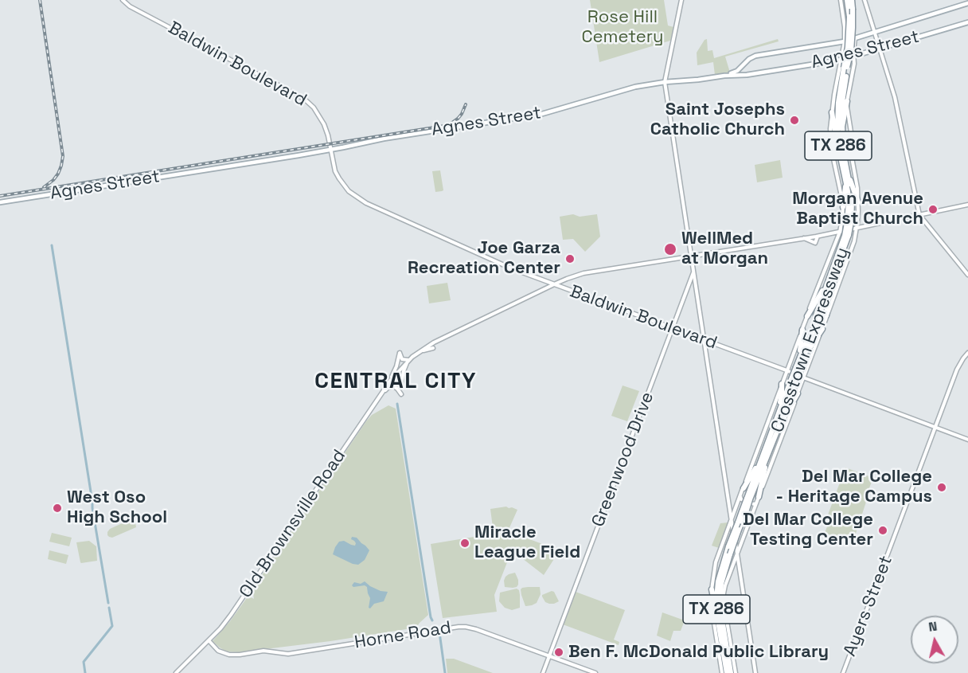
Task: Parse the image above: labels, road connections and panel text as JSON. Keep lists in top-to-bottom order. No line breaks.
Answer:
{"streets":{"highway":["TX 286","Crosstown Expressway"],"main road":["Agnes Street","Baldwin Boulevard","Greenwood Drive","Old Brownsville Road","Ayers Street","Horne Road"]},"crossings":[["Agnes Street","Baldwin Boulevard"],["Agnes Street","Crosstown Expressway"],["Baldwin Boulevard","Crosstown Expressway"],["Baldwin Boulevard","Greenwood Drive"],["Baldwin Boulevard","Old Brownsville Road"],["Baldwin Boulevard","Ayers Street"],["Greenwood Drive","Horne Road"],["Old Brownsville Road","Horne Road"]],"districts":["CENTRAL CITY"],"parks":["Rose Hill Cemetery"],"places":["Saint Josephs Catholic Church","Morgan Avenue Baptist Church","WellMed at Morgan","Joe Garza Recreation Center","Del Mar College - Heritage Campus","West Oso High School","Del Mar College Testing Center","Miracle League Field","Ben F. McDonald Public Library"],"north":"top"}
